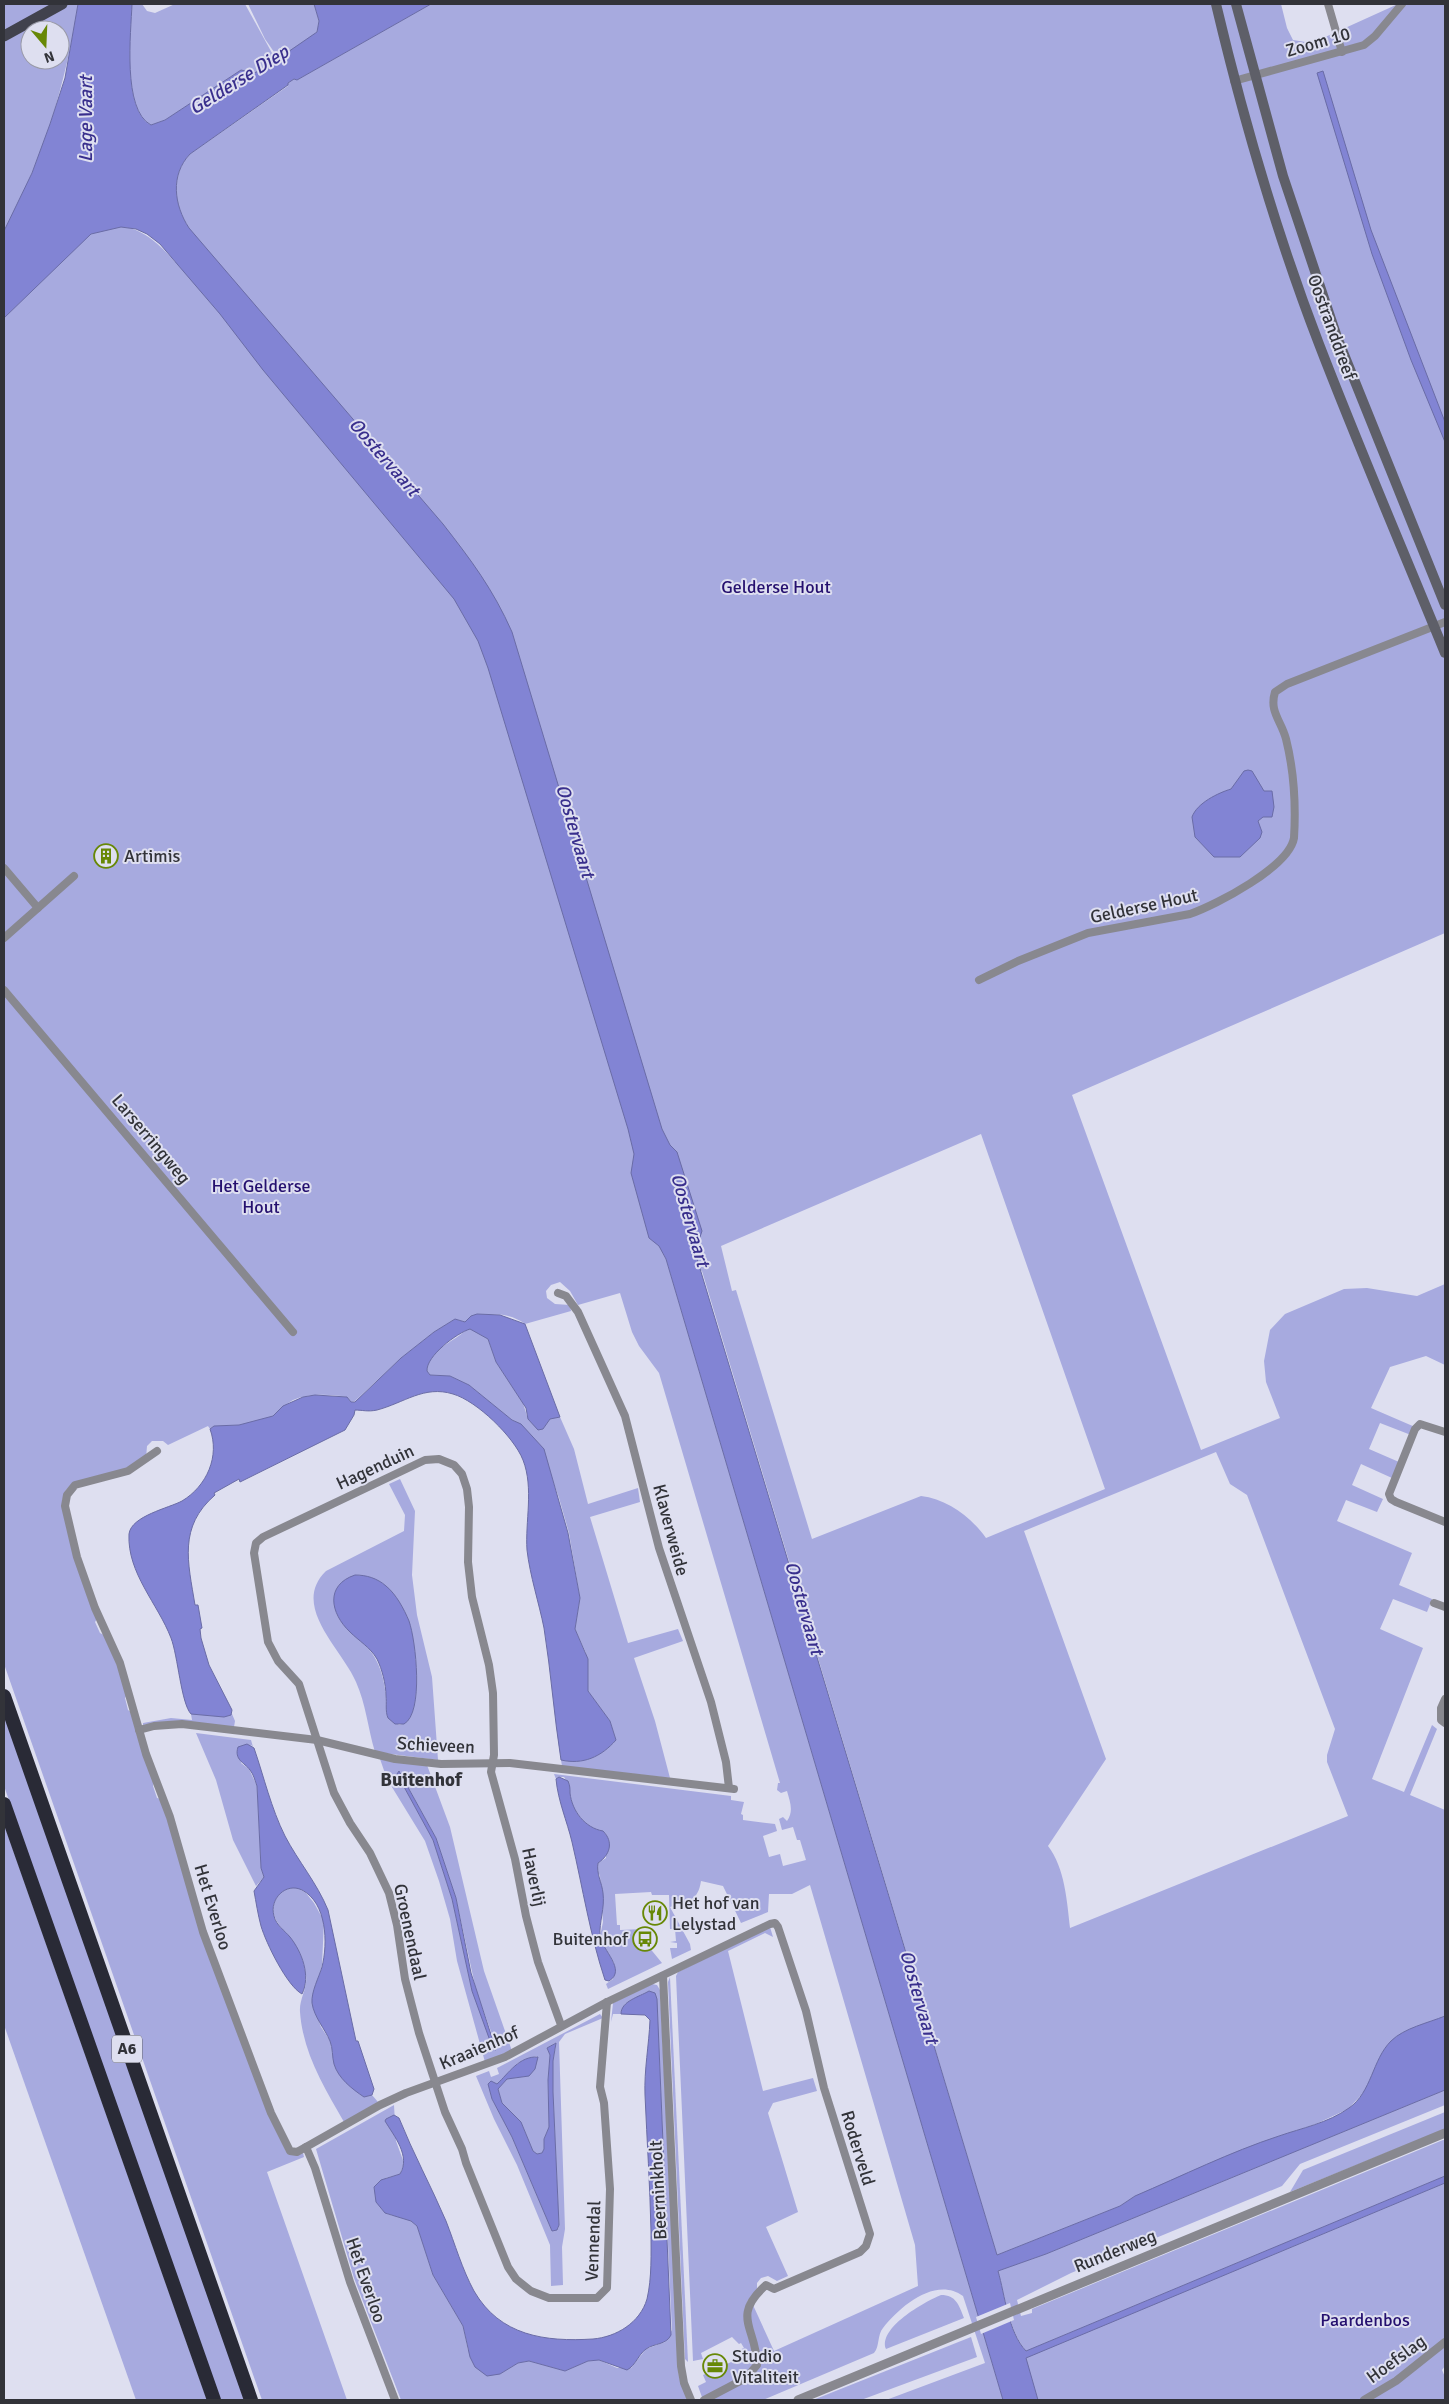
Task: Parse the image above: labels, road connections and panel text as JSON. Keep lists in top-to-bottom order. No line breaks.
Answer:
{"streets":{"highway":["A6"],"main road":["Oostranddreef"],"street":["Zoom 10","Gelderse Hout","Larserringweg","Hagenduin","Klaverweide","Schieveen","Haverlij","Het Everloo","Groenendaal","Kraaienhof","Roderveld","Beerninkholt","Vennendal","Runderweg","Hoefslag"]},"crossings":[["Zoom 10","Oostranddreef"],["Oostranddreef","Gelderse Hout"],["Hagenduin","Schieveen"],["Hagenduin","Haverlij"],["Hagenduin","Groenendaal"],["Klaverweide","Schieveen"],["Schieveen","Haverlij"],["Schieveen","Het Everloo"],["Schieveen","Groenendaal"],["Haverlij","Kraaienhof"],["Het Everloo","Kraaienhof"],["Groenendaal","Kraaienhof"],["Groenendaal","Vennendal"],["Kraaienhof","Roderveld"],["Kraaienhof","Beerninkholt"],["Kraaienhof","Vennendal"],["Roderveld","Beerninkholt"]],"districts":["Buitenhof"],"water":["Gelderse Diep","Lage Vaart","Oostervaart"],"parks":["Gelderse Hout","Het Gelderse Hout","Paardenbos"],"places":{"building":["Artimis"],"restaurant":["Het hof van Lelystad"],"bus stop":["Buitenhof"],"office":["Studio Vitaliteit"]},"north":"bottom"}
